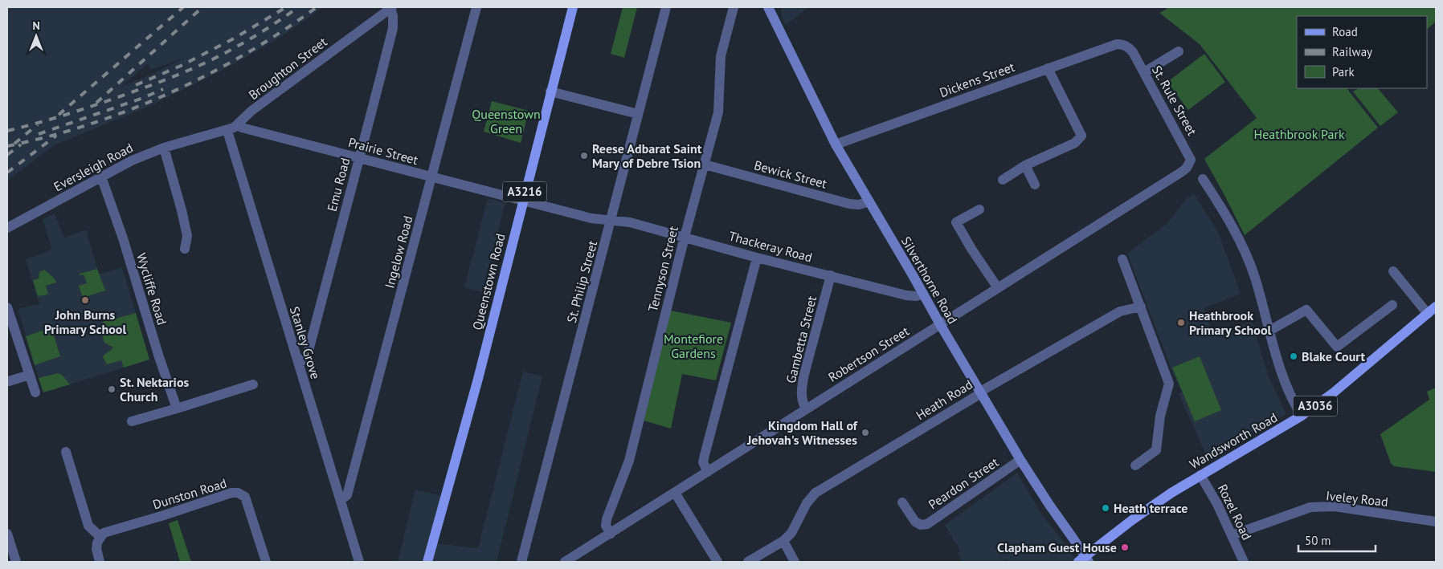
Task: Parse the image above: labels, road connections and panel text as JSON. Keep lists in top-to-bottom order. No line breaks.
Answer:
{"streets":{"main road":["A3216","Silverthorne Road","Queenstown Road","A3036","Wandsworth Road"],"street":["Broughton Street","Dickens Street","St. Rule Street","Prairie Street","Eversleigh Road","Bewick Street","Emu Road","Thackeray Road","Ingelow Road","Tennyson Street","St. Philip Street","Wycliffe Road","Gambetta Street","Stanley Grove","Robertson Street","Heath Road","Peardon Street","Dunston Road","Iveley Road","Rozel Road"]},"crossings":[["Broughton Street","Prairie Street"],["Broughton Street","Eversleigh Road"],["Broughton Street","Emu Road"],["Broughton Street","Stanley Grove"],["Dickens Street","St. Rule Street"],["Dickens Street","Silverthorne Road"],["St. Rule Street","Robertson Street"],["Prairie Street","Emu Road"],["Prairie Street","Thackeray Road"],["Prairie Street","Ingelow Road"],["Prairie Street","Queenstown Road"],["Prairie Street","St. Philip Street"],["Eversleigh Road","Wycliffe Road"],["Bewick Street","Tennyson Street"],["Bewick Street","Silverthorne Road"],["Emu Road","Stanley Grove"],["Thackeray Road","Tennyson Street"],["Thackeray Road","Silverthorne Road"],["Thackeray Road","St. Philip Street"],["Thackeray Road","Gambetta Street"],["Ingelow Road","Stanley Grove"],["Tennyson Street","Robertson Street"],["Silverthorne Road","Robertson Street"],["Silverthorne Road","Heath Road"],["Silverthorne Road","Wandsworth Road"],["Silverthorne Road","Peardon Street"],["Gambetta Street","Robertson Street"],["Wandsworth Road","Rozel Road"],["Iveley Road","Rozel Road"]],"parks":["Queenstown Green","Heathbrook Park","Montefiore Gardens"],"places":["Reese Adbarat Saint Mary of Debre Tsion","John Burns Primary School","Heathbrook Primary School","Blake Court","St. Nektarios Church","Kingdom Hall of Jehovah's Witnesses","Heath terrace","Clapham Guest House"],"legend":["Road","Railway","Park"],"scale_bar":"50 m","north":"top"}
